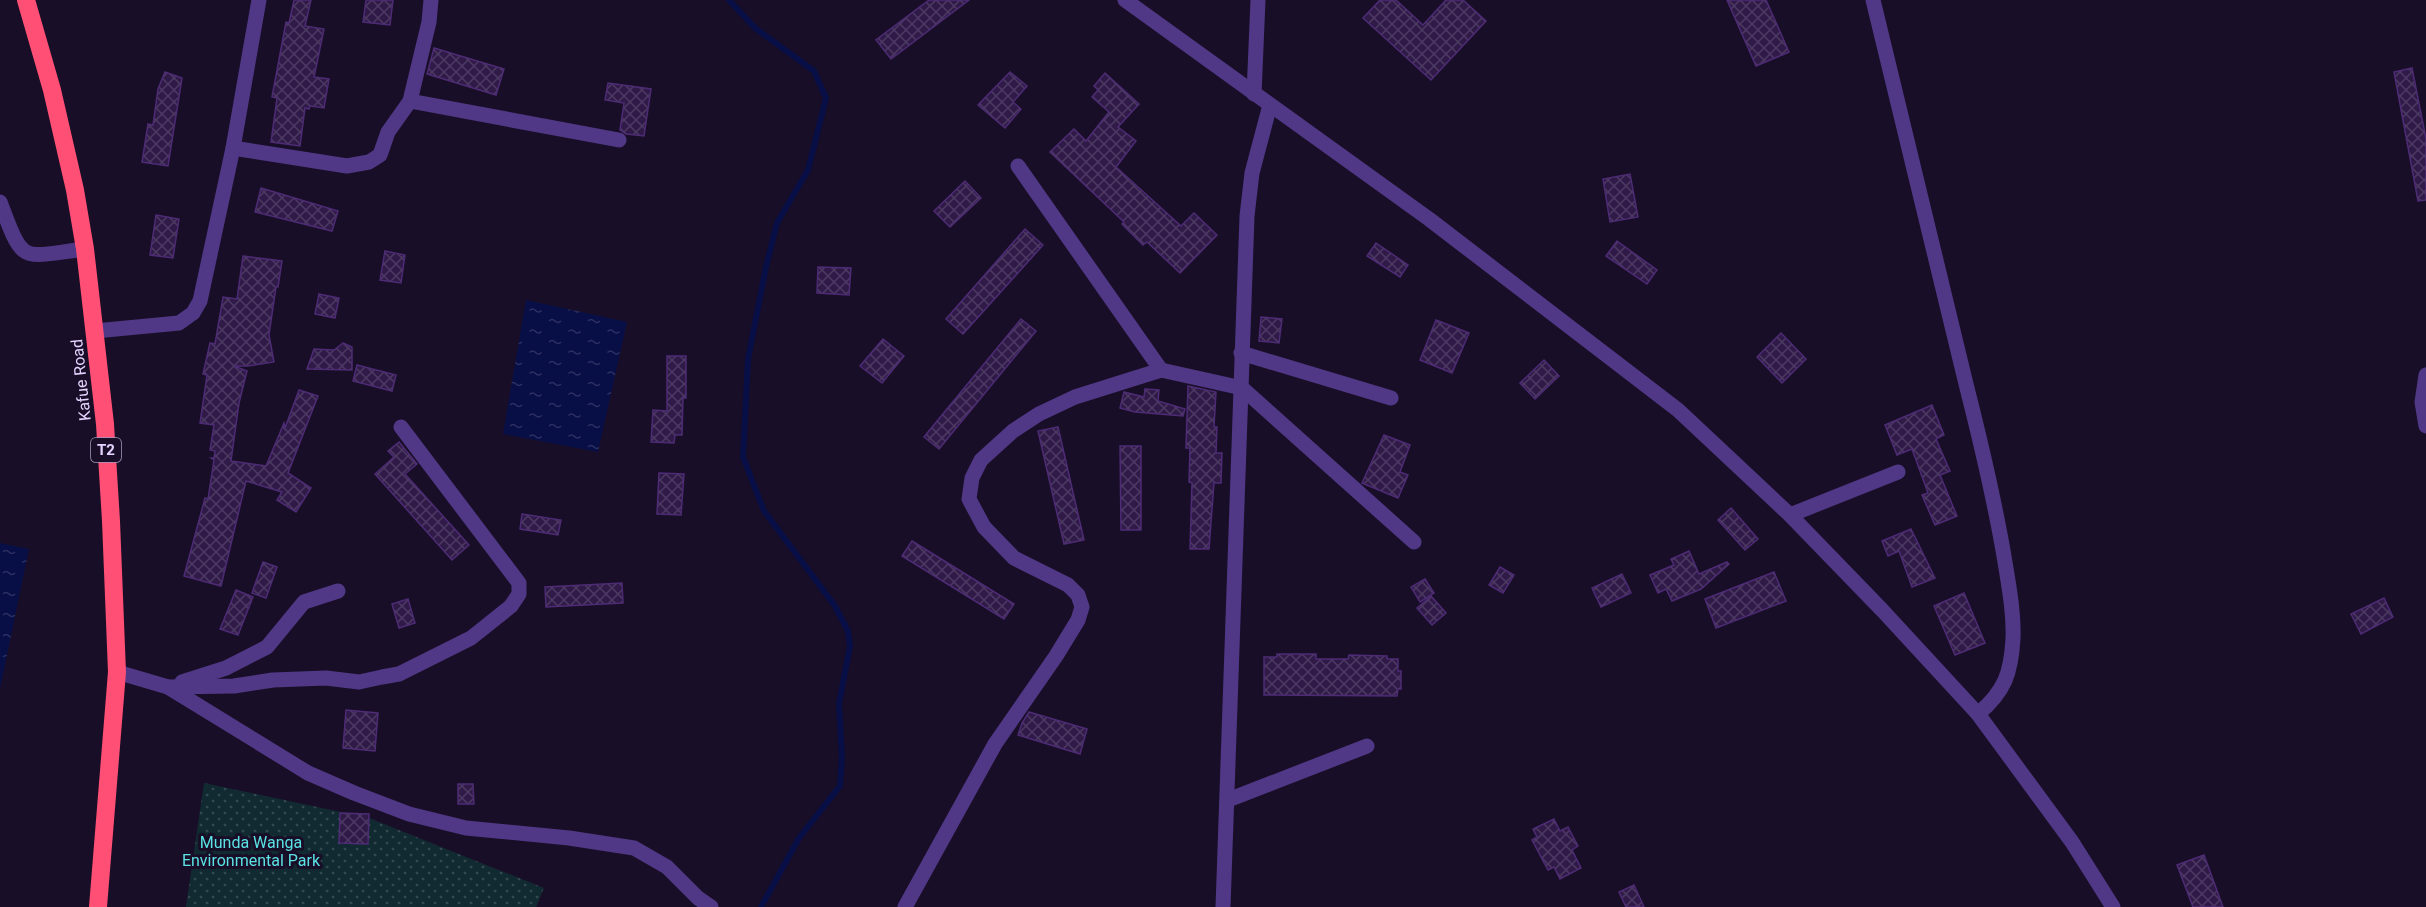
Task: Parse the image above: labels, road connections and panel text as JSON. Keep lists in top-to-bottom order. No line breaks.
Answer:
{"streets":{"highway":["Kafue Road","T2"]},"parks":["Munda Wanga Environmental Park"]}
